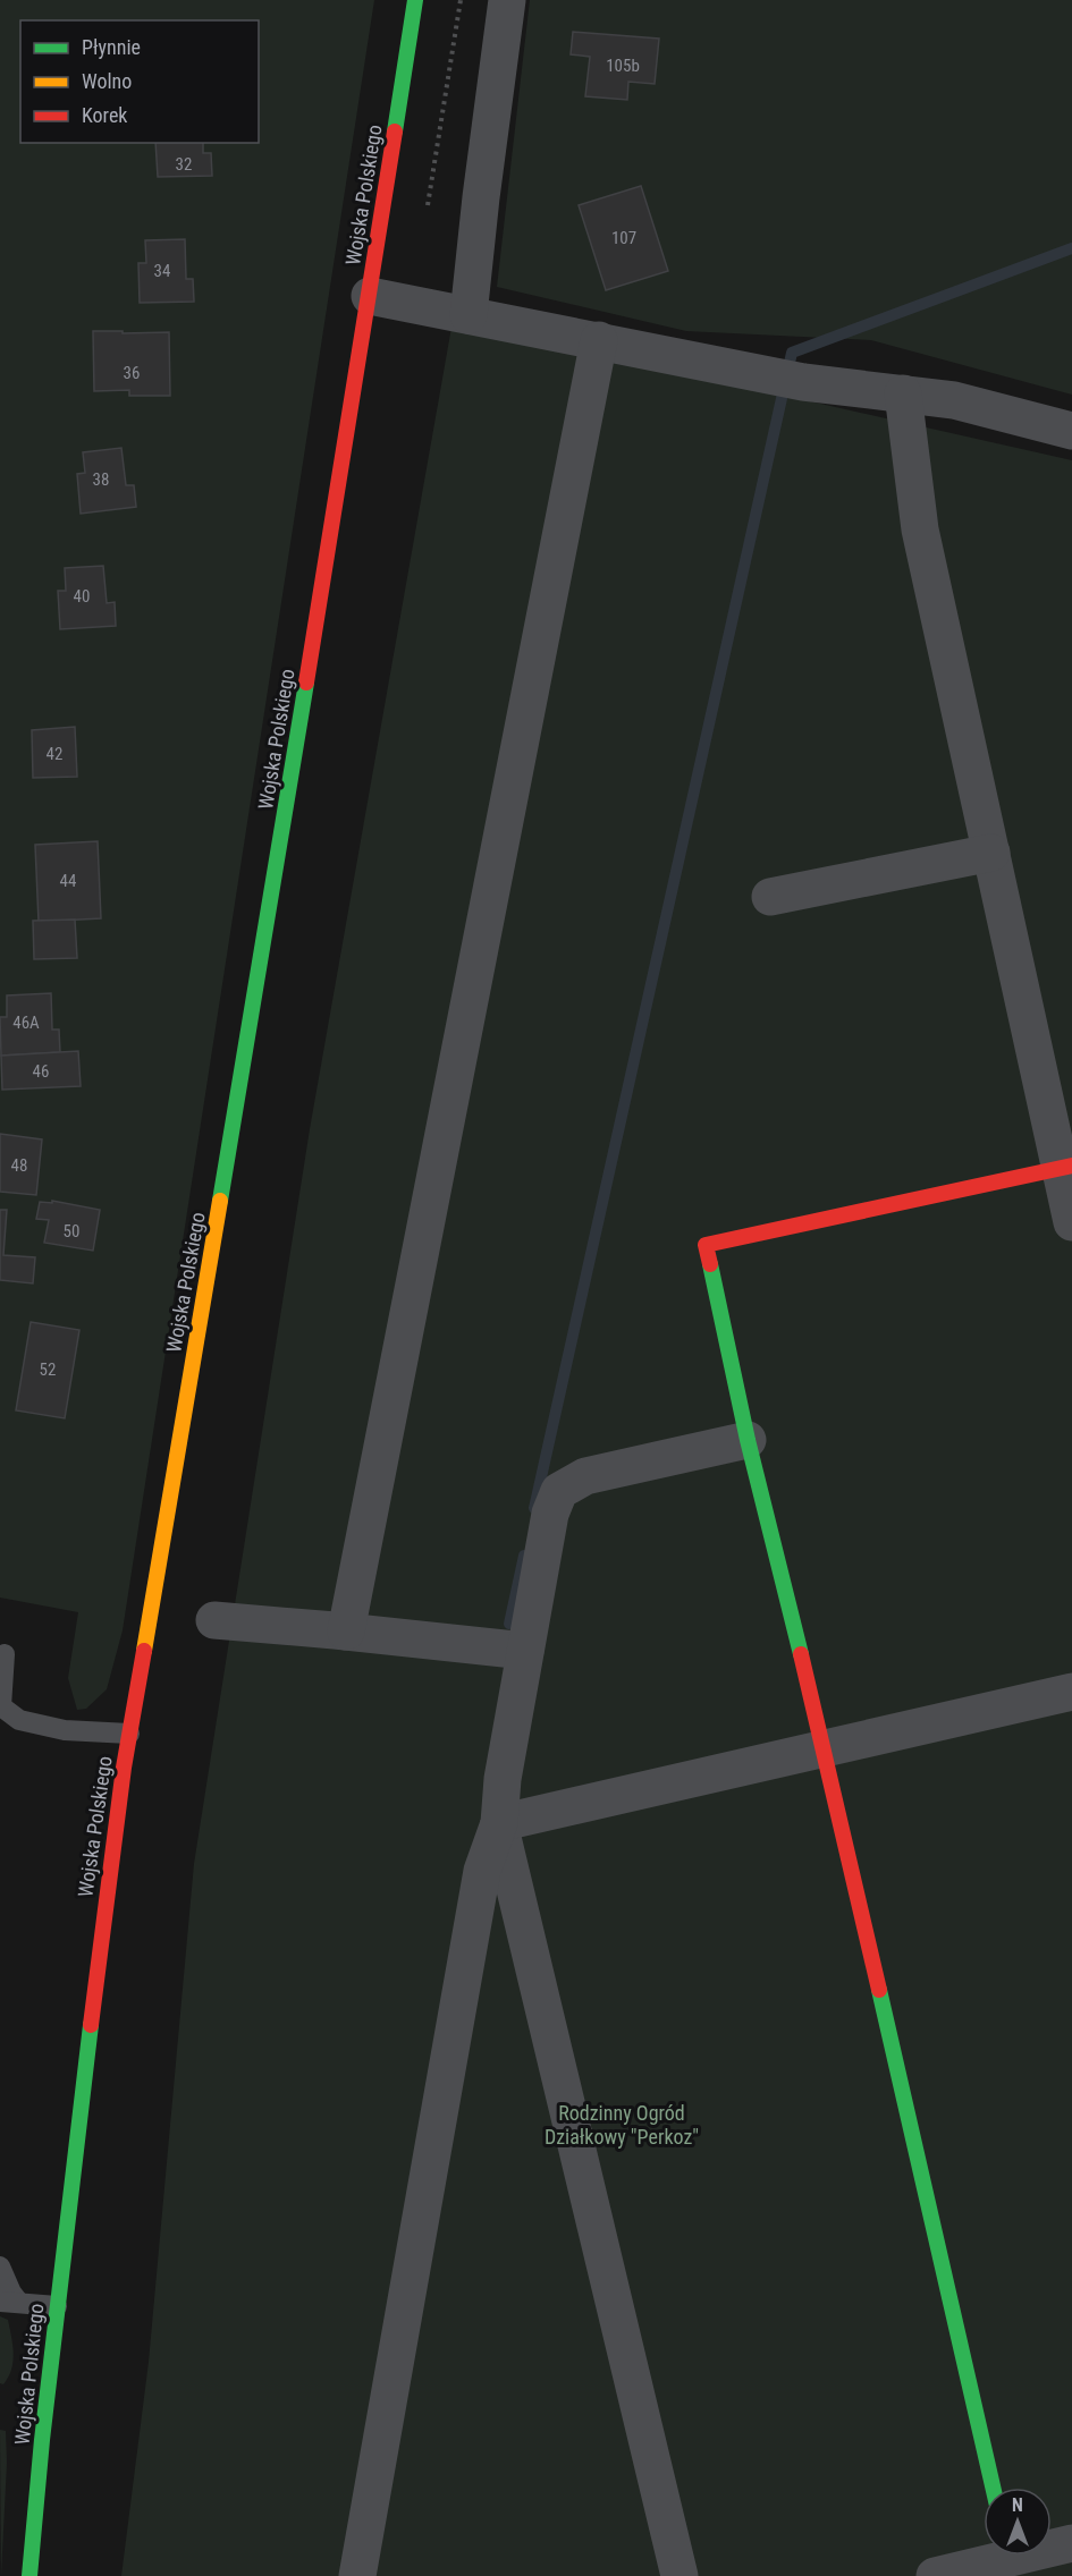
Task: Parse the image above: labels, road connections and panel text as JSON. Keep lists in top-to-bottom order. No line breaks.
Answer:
{"streets":{"street":["Wojska Polskiego"]},"parks":["Rodzinny Ogród Działkowy \"Perkoz\""],"house_numbers":["105b","32","107","34","36","38","40","42","44","46A","46","48","50","52"],"legend":["Płynnie","Wolno","Korek"],"north":"top"}
